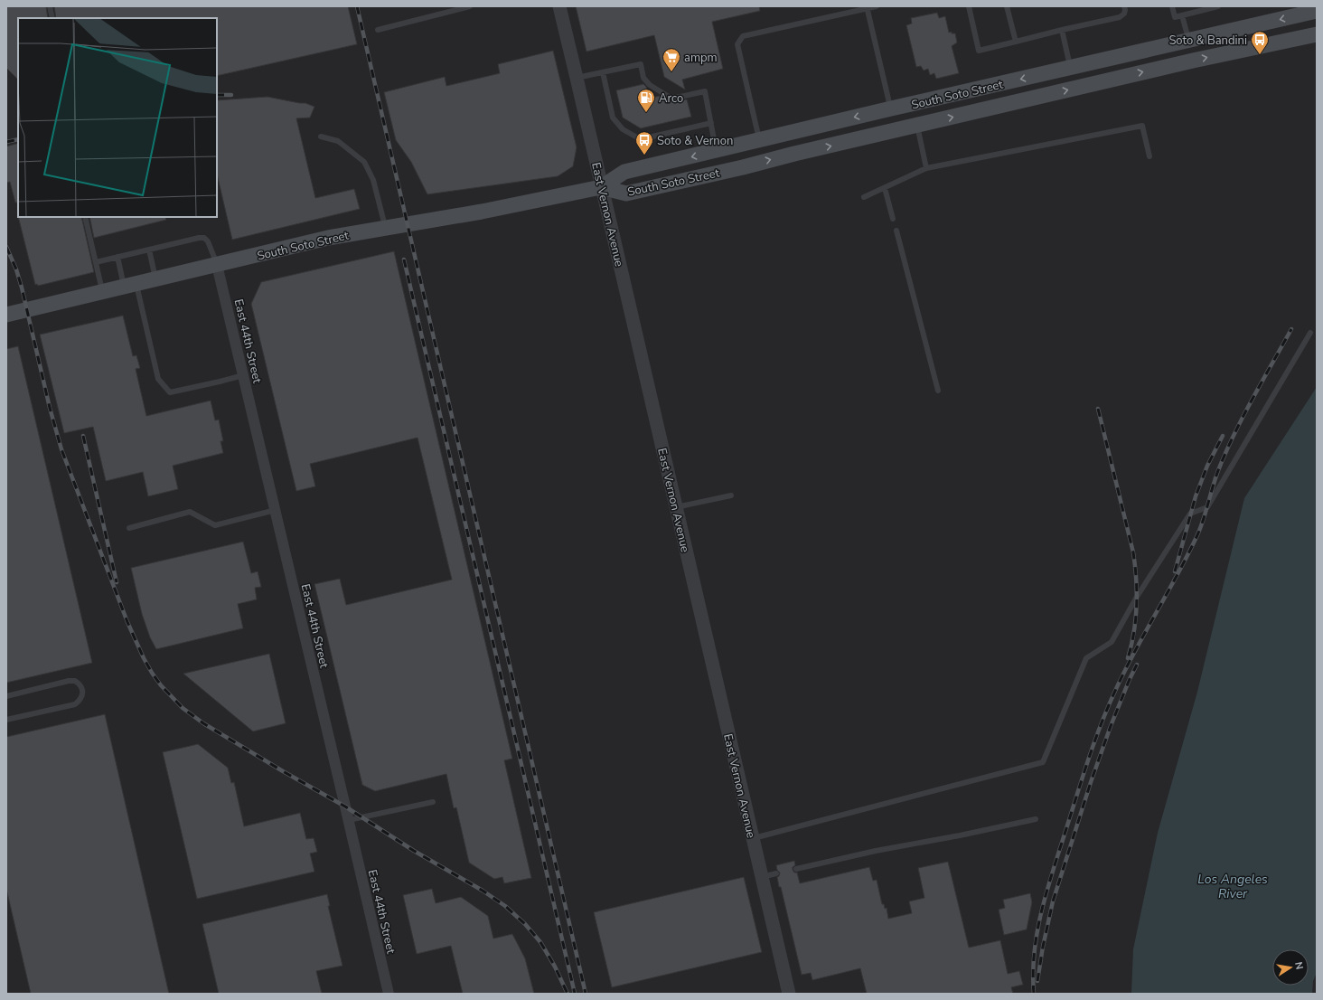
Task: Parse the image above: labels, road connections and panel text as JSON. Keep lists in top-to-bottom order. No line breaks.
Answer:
{"streets":{"main road":["South Soto Street"],"street":["East Vernon Avenue","East 44th Street"]},"crossings":[["South Soto Street","East Vernon Avenue"],["South Soto Street","East 44th Street"]],"water":["Los Angeles River"],"places":{"bus stop":["Soto & Bandini","Soto & Vernon"],"supermarket":["ampm"],"fuel station":["Arco"]},"north":"right"}
